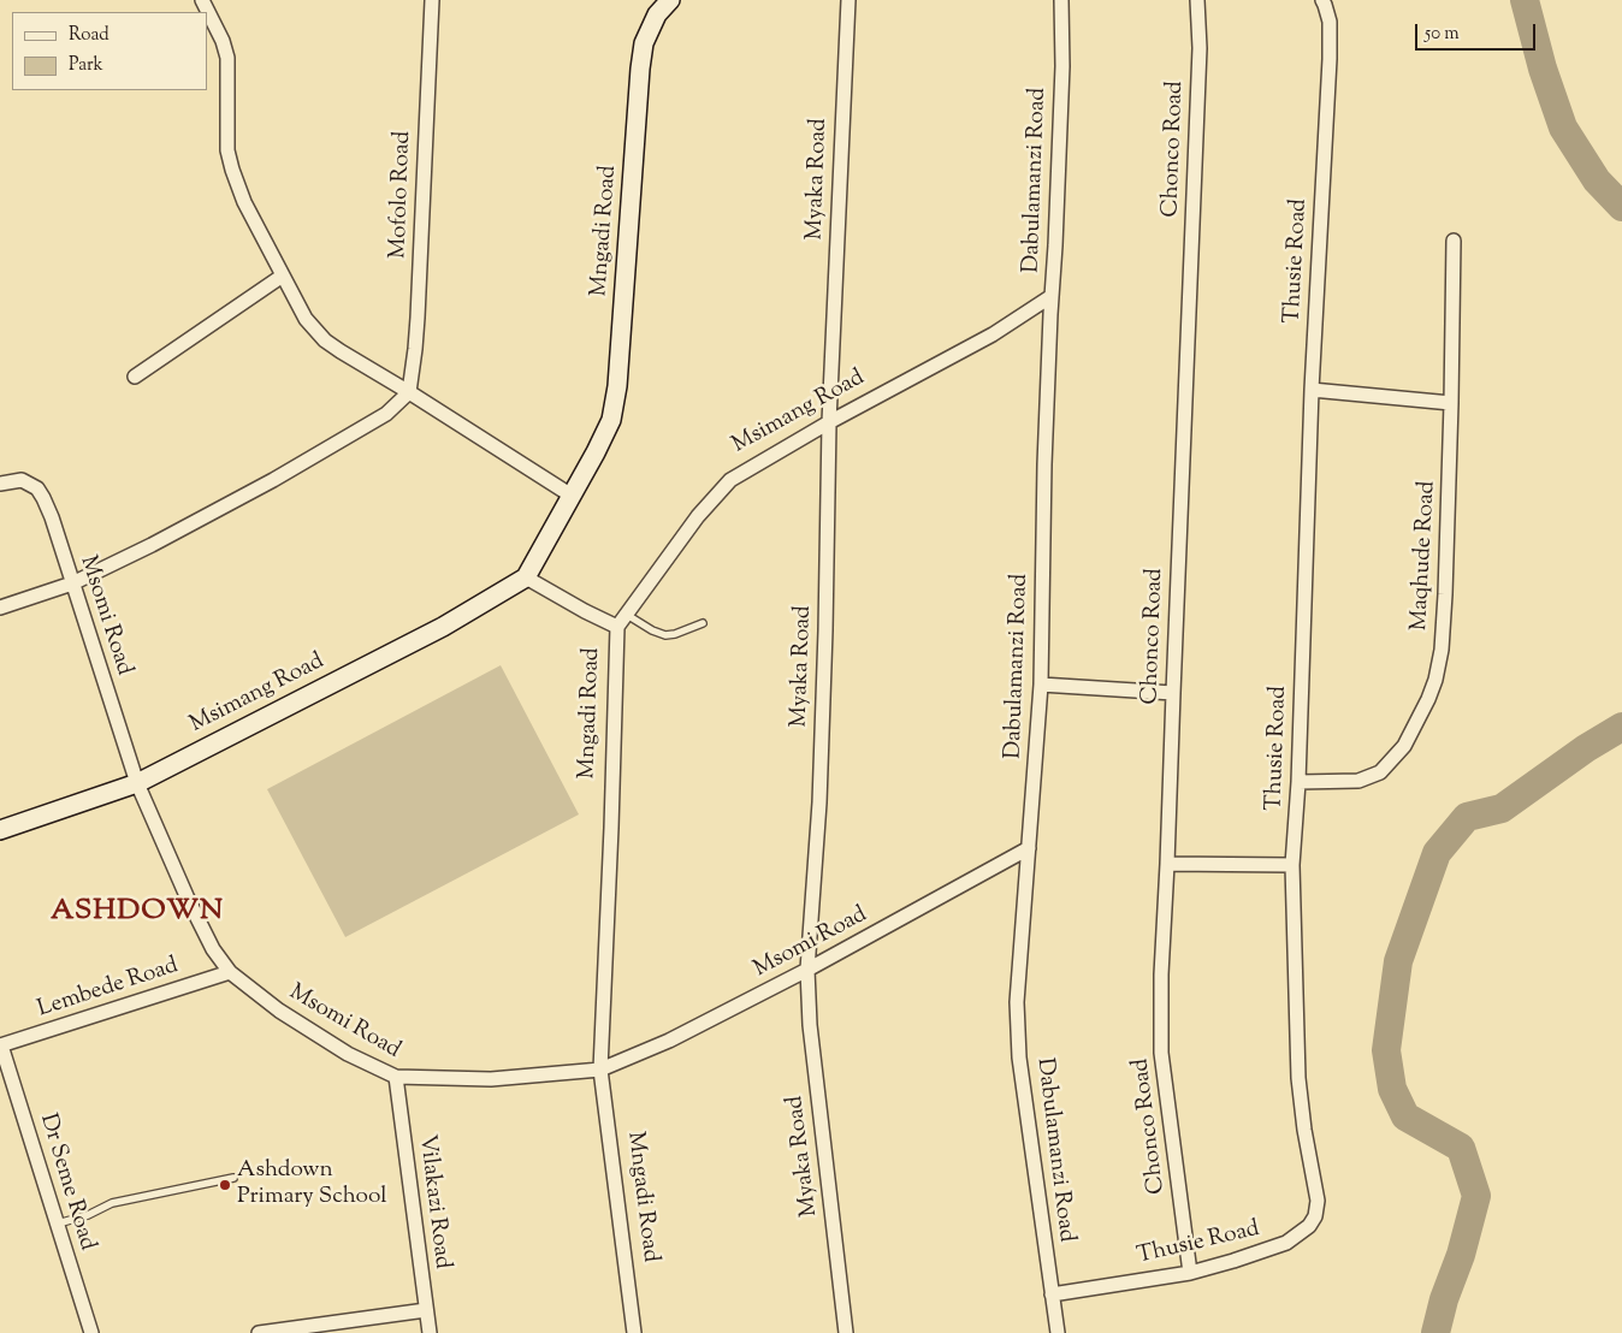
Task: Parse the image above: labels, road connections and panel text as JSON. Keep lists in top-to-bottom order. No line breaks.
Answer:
{"streets":{"street":["Chonco Road","Myaka Road","Dabulamanzi Road","Mofolo Road","Mngadi Road","Thusie Road","Msimang Road","Maqhude Road","Msomi Road","Lembede Road","Dr Seme Road","Vilakazi Road"]},"crossings":[["Chonco Road","Thusie Road"],["Myaka Road","Msimang Road"],["Myaka Road","Msomi Road"],["Dabulamanzi Road","Thusie Road"],["Dabulamanzi Road","Msimang Road"],["Dabulamanzi Road","Msomi Road"],["Mngadi Road","Msimang Road"],["Mngadi Road","Msomi Road"],["Thusie Road","Maqhude Road"],["Msimang Road","Msomi Road"],["Msomi Road","Lembede Road"],["Msomi Road","Vilakazi Road"],["Lembede Road","Dr Seme Road"]],"districts":["ASHDOWN"],"places":["Ashdown Primary School"],"legend":["Road","Park"],"scale_bar":"50 m"}
